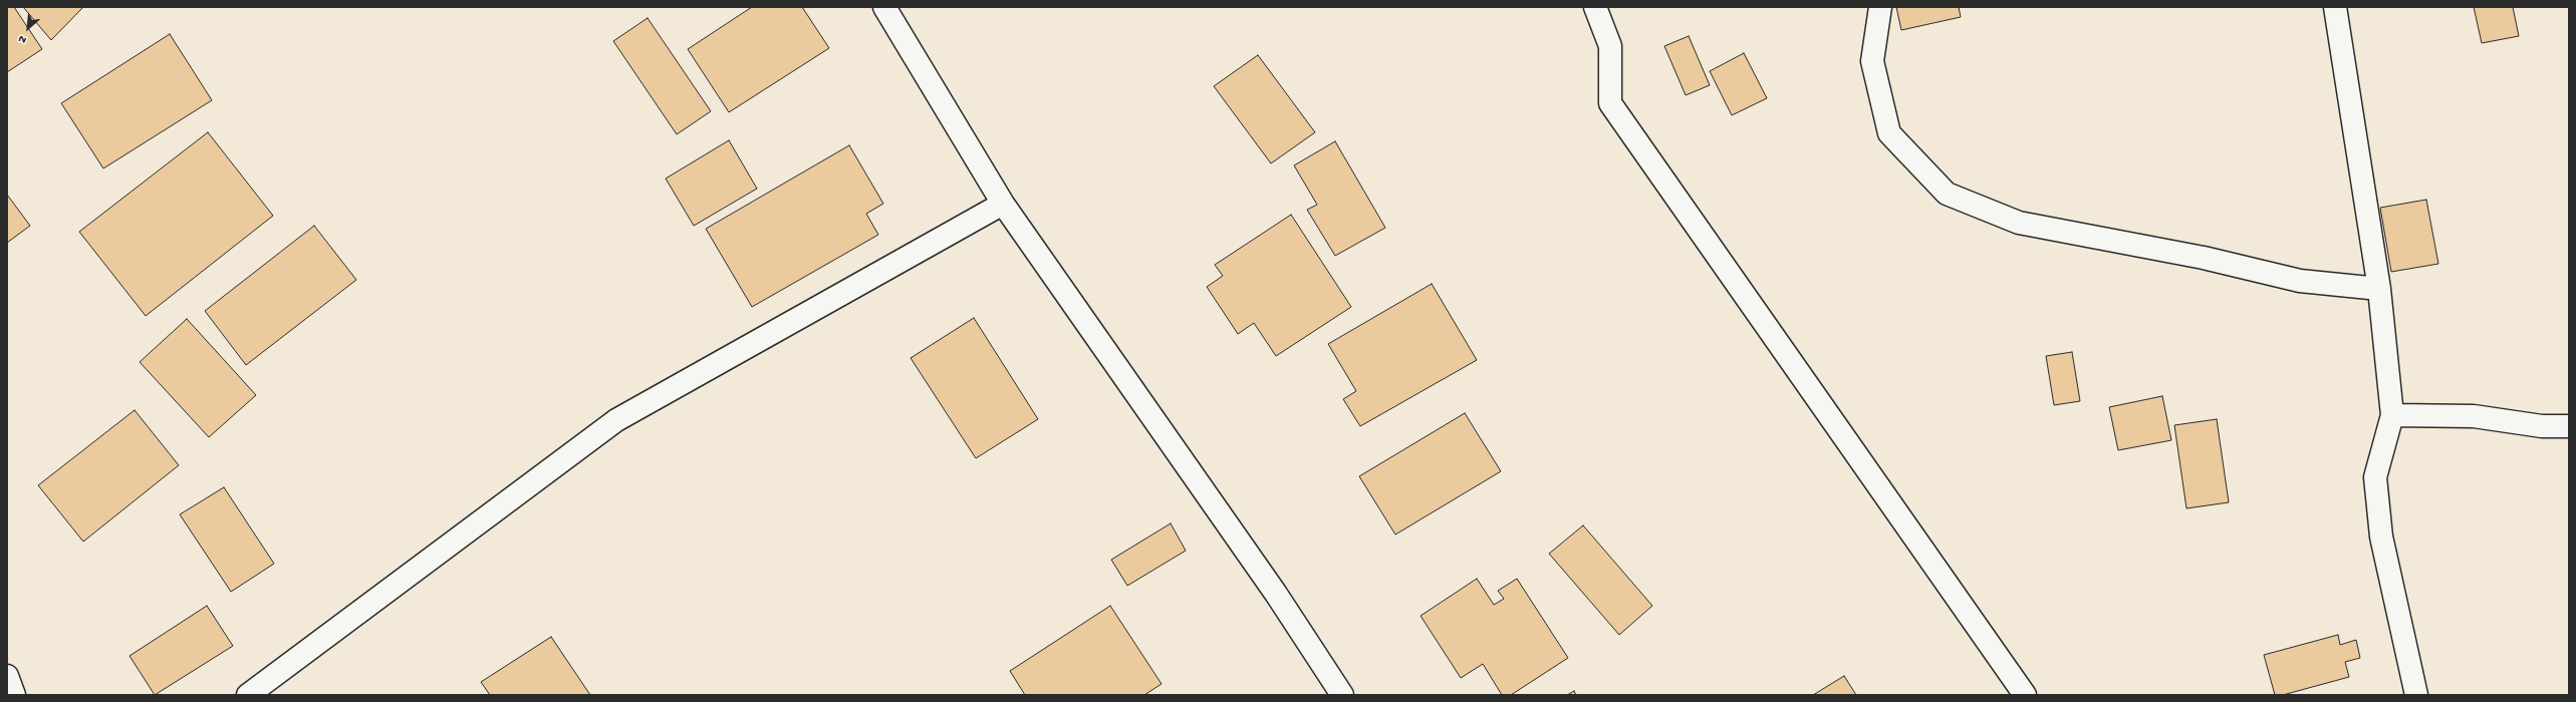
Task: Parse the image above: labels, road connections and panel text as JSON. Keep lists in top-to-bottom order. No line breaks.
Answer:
{"north":"bottom left"}
